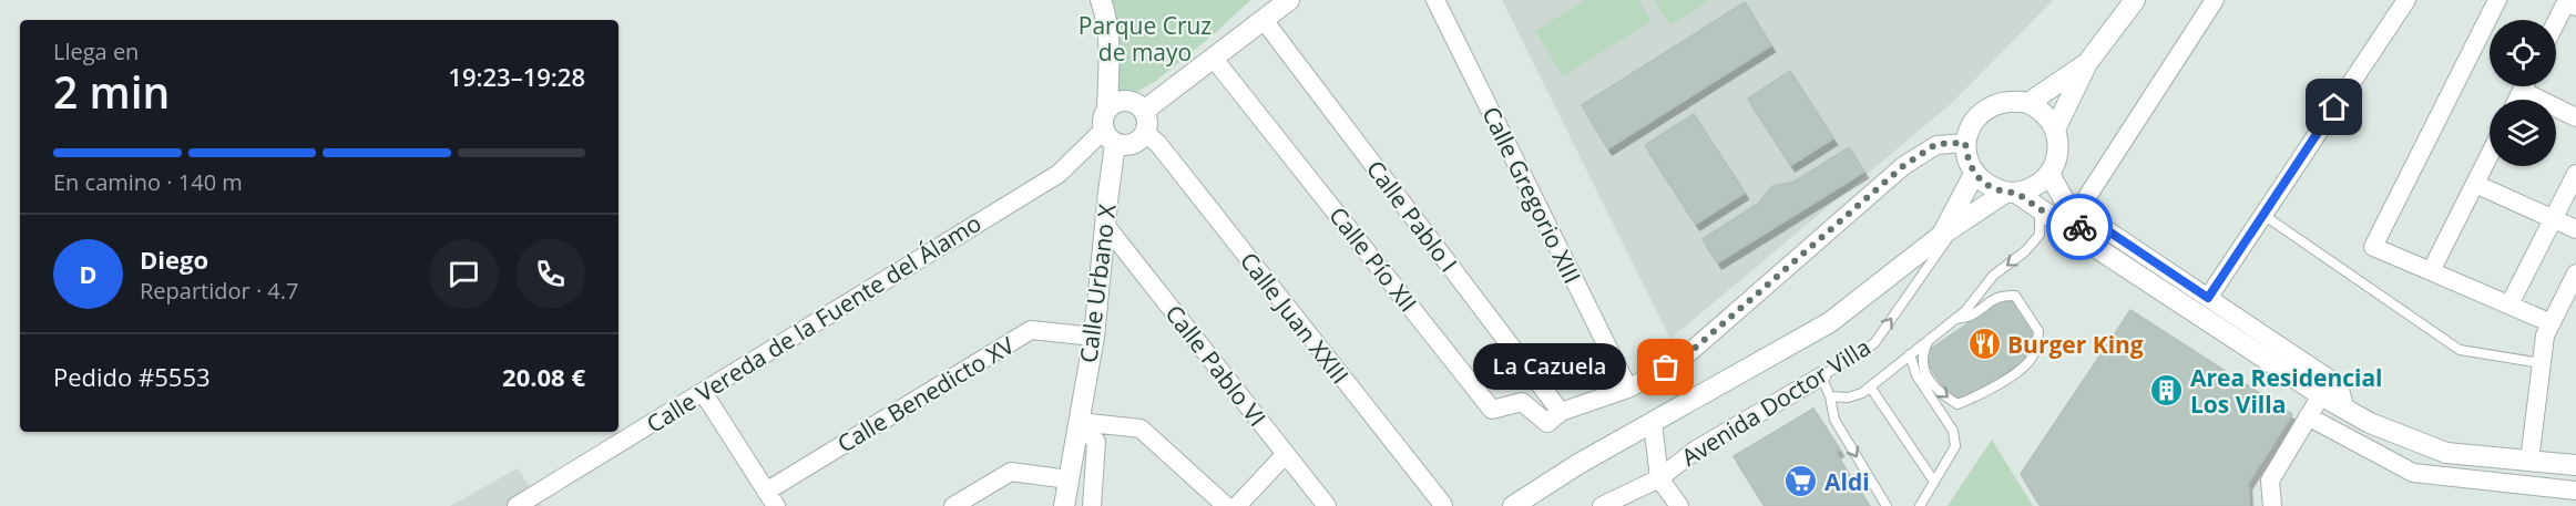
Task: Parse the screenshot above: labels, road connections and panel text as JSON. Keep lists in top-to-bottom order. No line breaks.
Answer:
{"streets":{"street":["Calle Gregorio XIII","Calle Pablo I","Calle Pío XII","Calle Urbano X","Calle Juan XXIII","Calle Vereda de la Fuente del Álamo","Calle Pablo VI","Calle Benedicto XV","Avenida Doctor Villa"]},"crossings":[["Calle Pablo I","Calle Pío XII"],["Calle Urbano X","Calle Juan XXIII"],["Calle Urbano X","Calle Vereda de la Fuente del Álamo"],["Calle Urbano X","Calle Pablo VI"],["Calle Urbano X","Calle Benedicto XV"],["Calle Juan XXIII","Calle Vereda de la Fuente del Álamo"]],"parks":["Parque Cruz de mayo"],"places":{"restaurant":["Burger King"],"other":["La Cazuela"],"building":["Area Residencial Los Villa"],"supermarket":["Aldi"]},"page":{"heading":["2 min","Llega en","19:23–19:28"],"panel":["Diego","Repartidor · 4.7","Pedido #5553","20.08 €"],"bar":"En camino · 140 m","round":"D","bubble":"La Cazuela"}}
